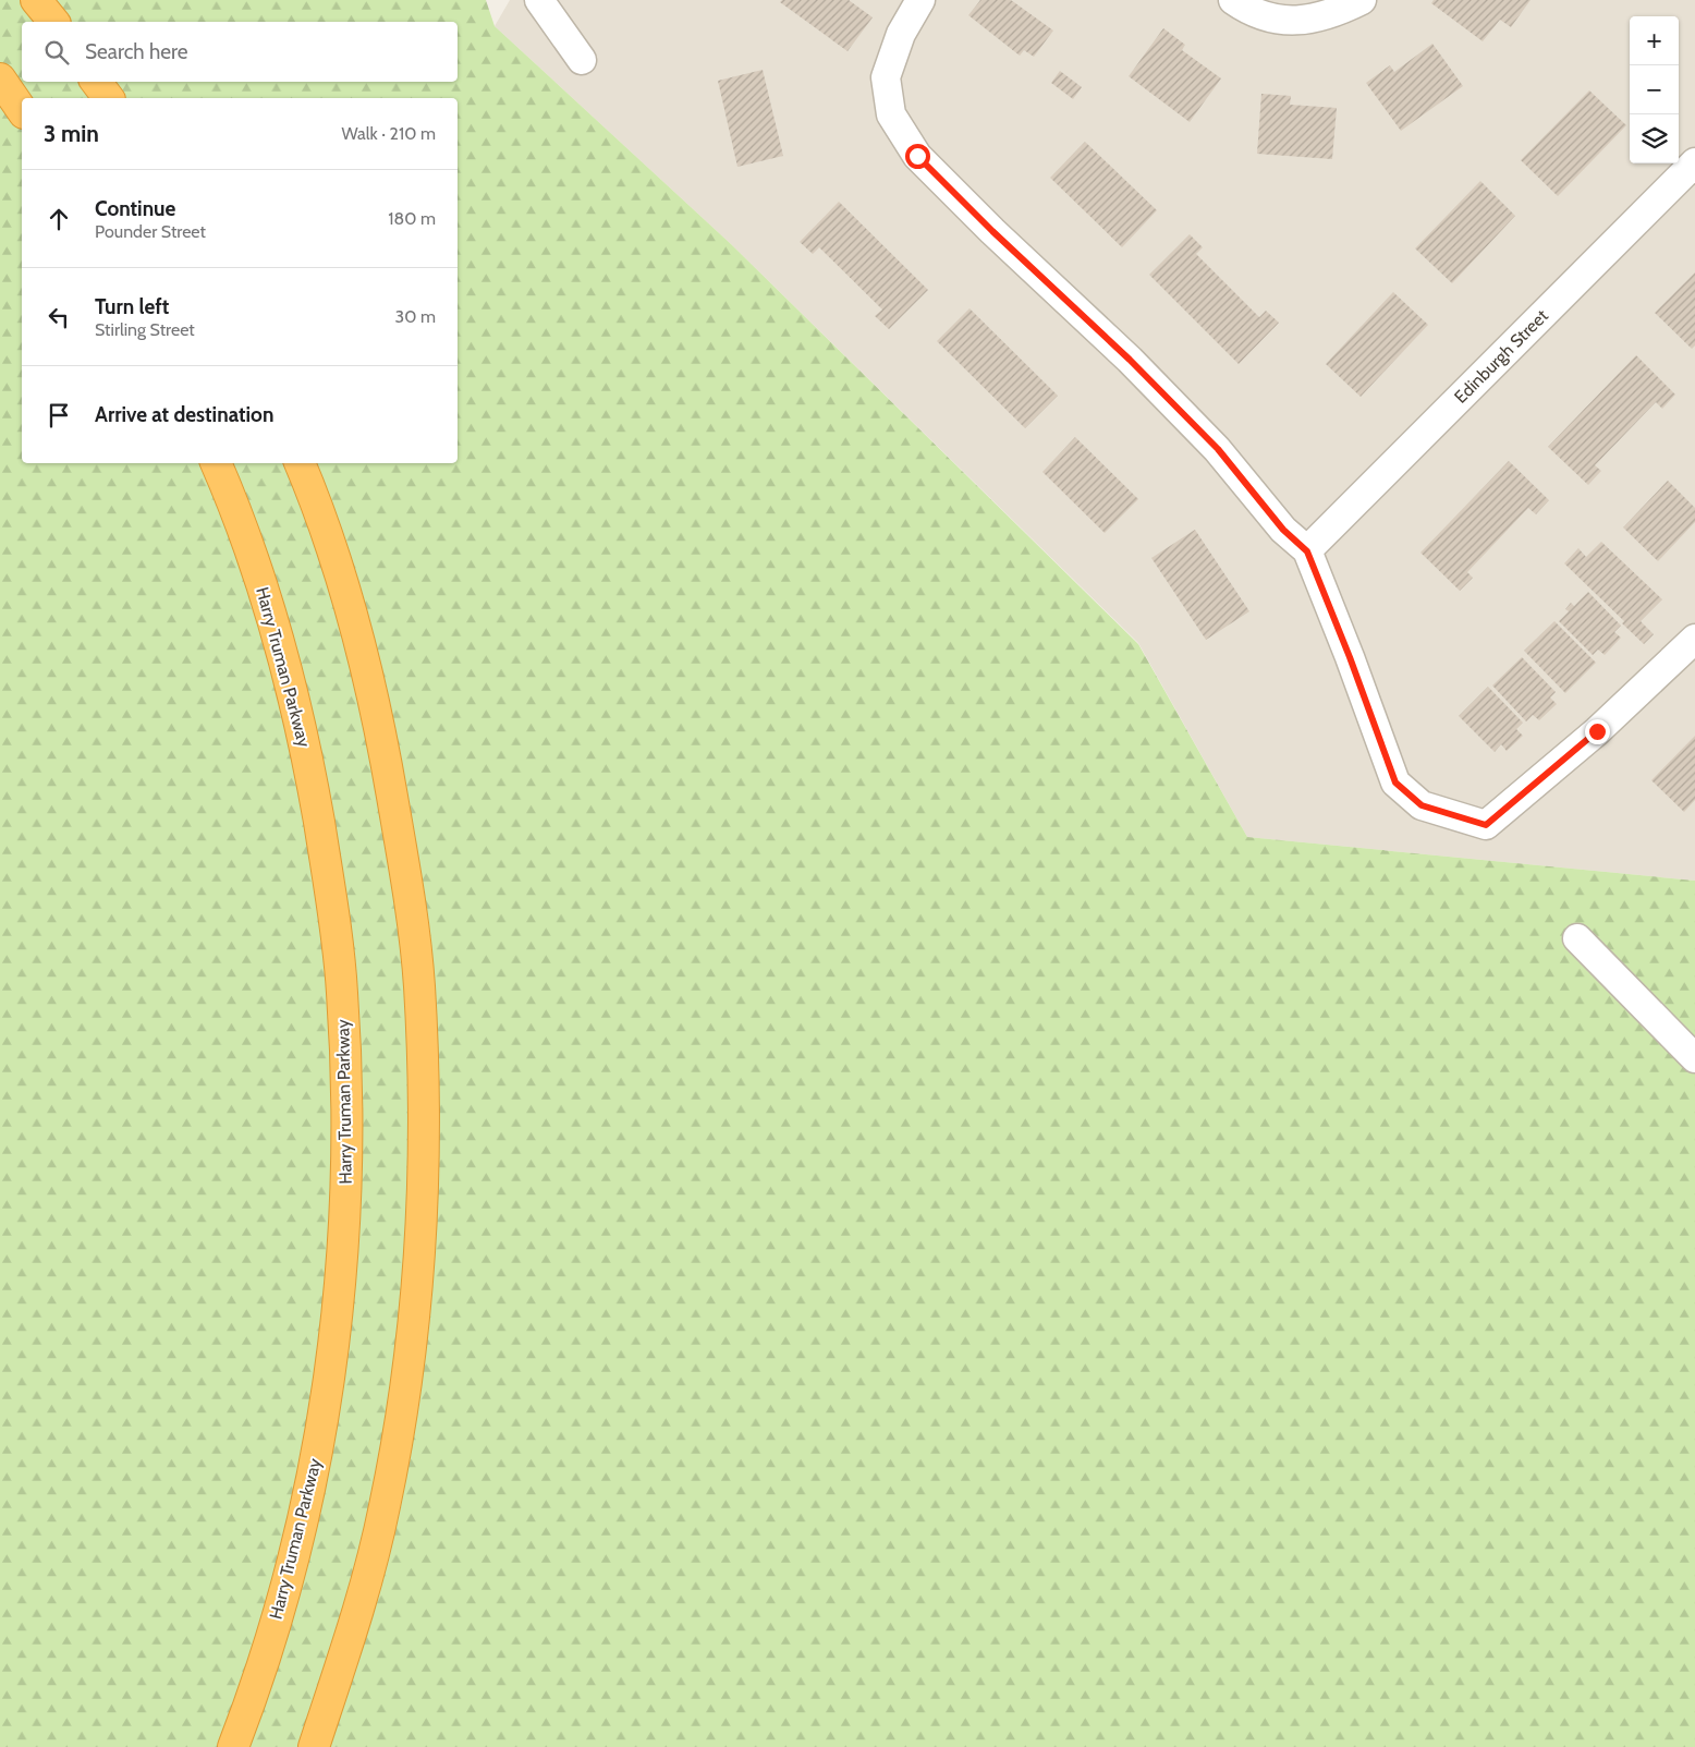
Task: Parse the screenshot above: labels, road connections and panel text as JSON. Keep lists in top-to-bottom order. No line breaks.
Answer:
{"streets":{"highway":["Harry Truman Parkway"],"street":["Edinburgh Street"]},"page":{"map_buttons":["+","−"],"search":"Search here","heading":["3 min","Walk · 210 m"],"list":[["Continue","Pounder Street","180 m"],["Turn left","Stirling Street","30 m"],"Arrive at destination"]}}
